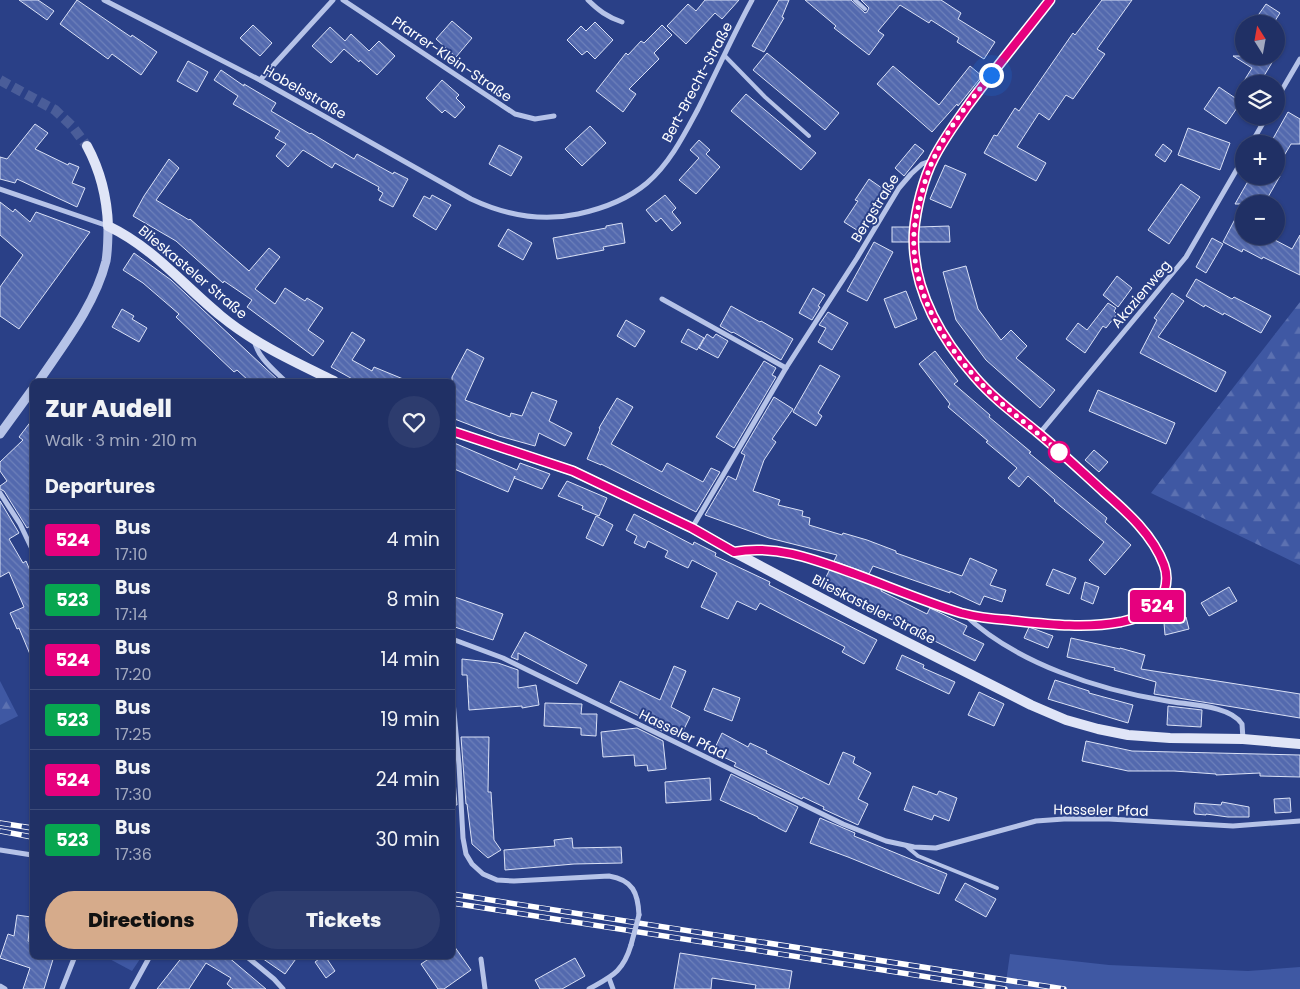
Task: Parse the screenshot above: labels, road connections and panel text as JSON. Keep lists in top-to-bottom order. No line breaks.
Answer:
{"streets":{"main road":["Blieskasteler Straße"],"street":["Pfarrer-Klein-Straße","Bert-Brecht-Straße","Hobelsstraße","Bergstraße","Akazienweg","Hasseler Pfad"]},"crossings":[["Bert-Brecht-Straße","Hobelsstraße"],["Bergstraße","Blieskasteler Straße"]],"lines":["bus line 524"],"north":"top","page":{"on_map":"524","map_buttons":["+","−"],"heading":[["Zur Audell","Walk · 3 min · 210 m"],"Departures"],"list":[{"mark":"524","name":"Bus","note":"17:10","value":"4 min"},{"mark":"523","name":"Bus","note":"17:14","value":"8 min"},{"mark":"524","name":"Bus","note":"17:20","value":"14 min"},{"mark":"523","name":"Bus","note":"17:25","value":"19 min"},{"mark":"524","name":"Bus","note":"17:30","value":"24 min"},{"mark":"523","name":"Bus","note":"17:36","value":"30 min"}],"buttons":["Directions","Tickets"]}}
